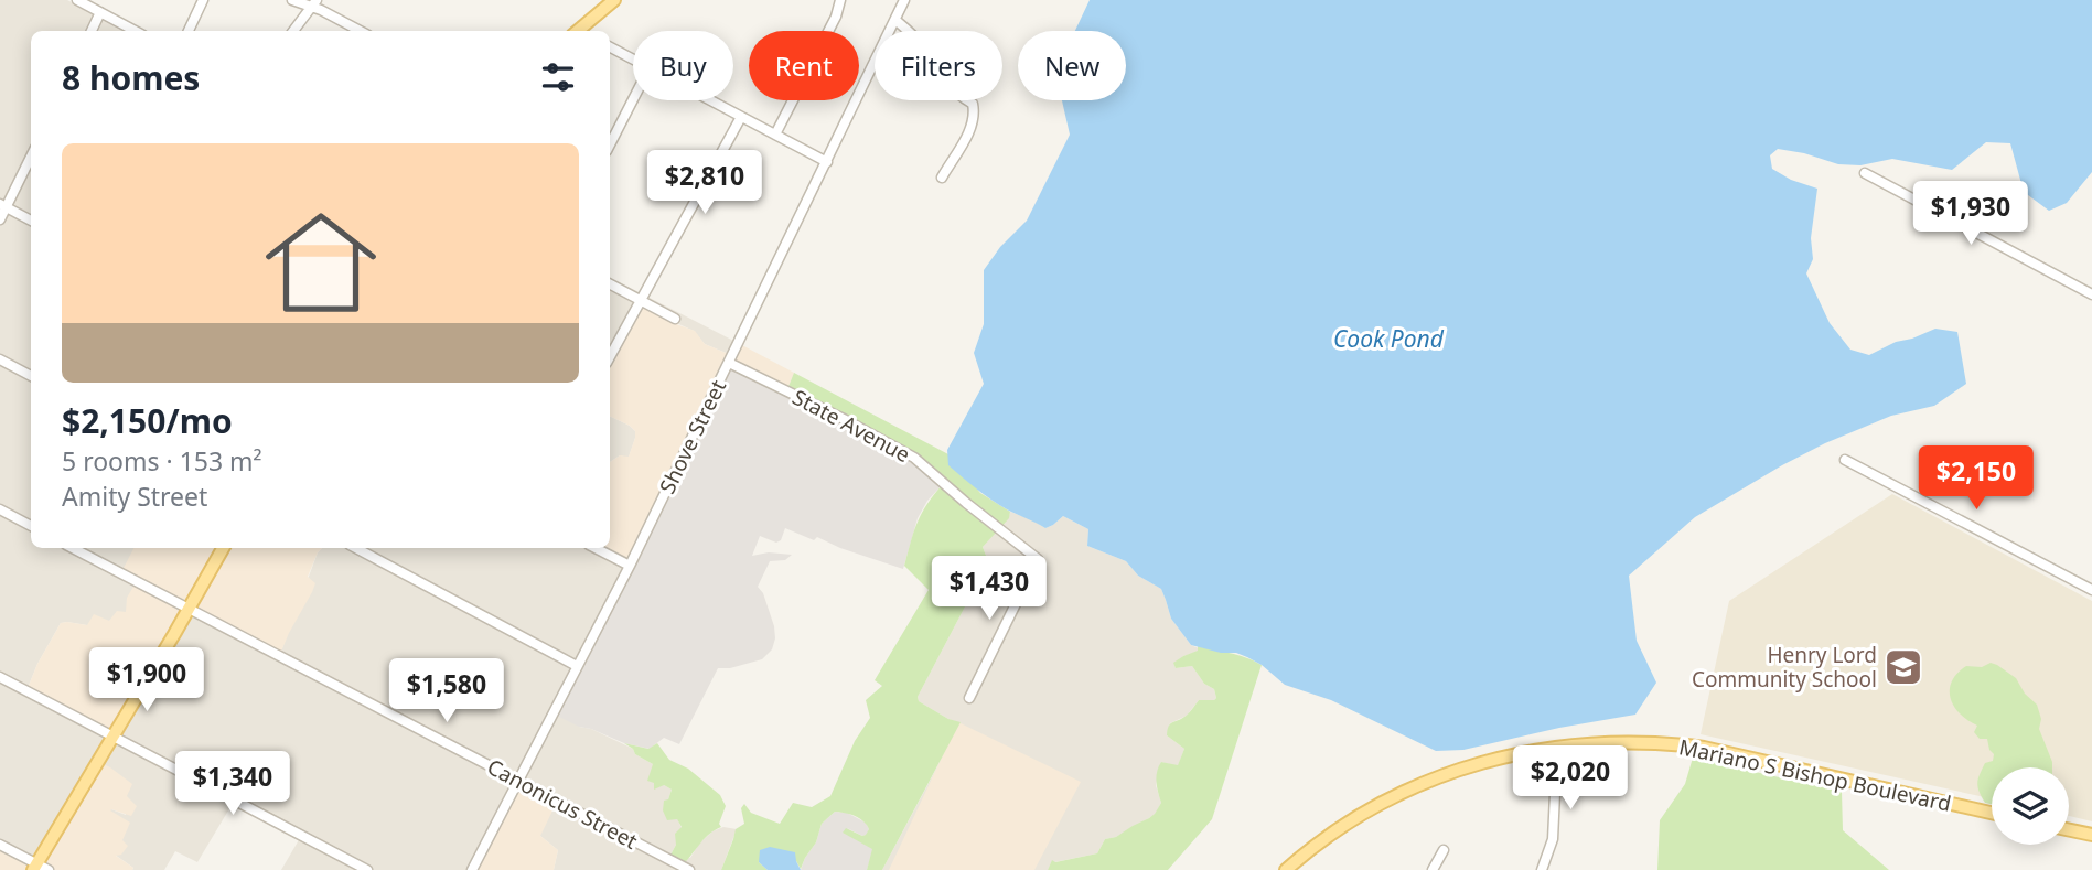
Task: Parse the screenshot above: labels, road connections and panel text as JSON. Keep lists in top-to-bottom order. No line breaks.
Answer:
{"streets":{"main road":["Mariano S Bishop Boulevard"],"street":["State Avenue","Shove Street","Canonicus Street"]},"crossings":[["State Avenue","Shove Street"],["Shove Street","Canonicus Street"]],"water":["Cook Pond"],"places":{"school or university":["Henry Lord Community School"]},"page":{"chip":["Buy","Rent","Filters","New"],"heading":"8 homes","list":[{"name":"$2,150/mo","note":"5 rooms · 153 m² · Amity Street"}],"price":["$2,810","$1,930","$2,150","$1,430","$1,900","$1,580","$2,020","$1,340"]}}
